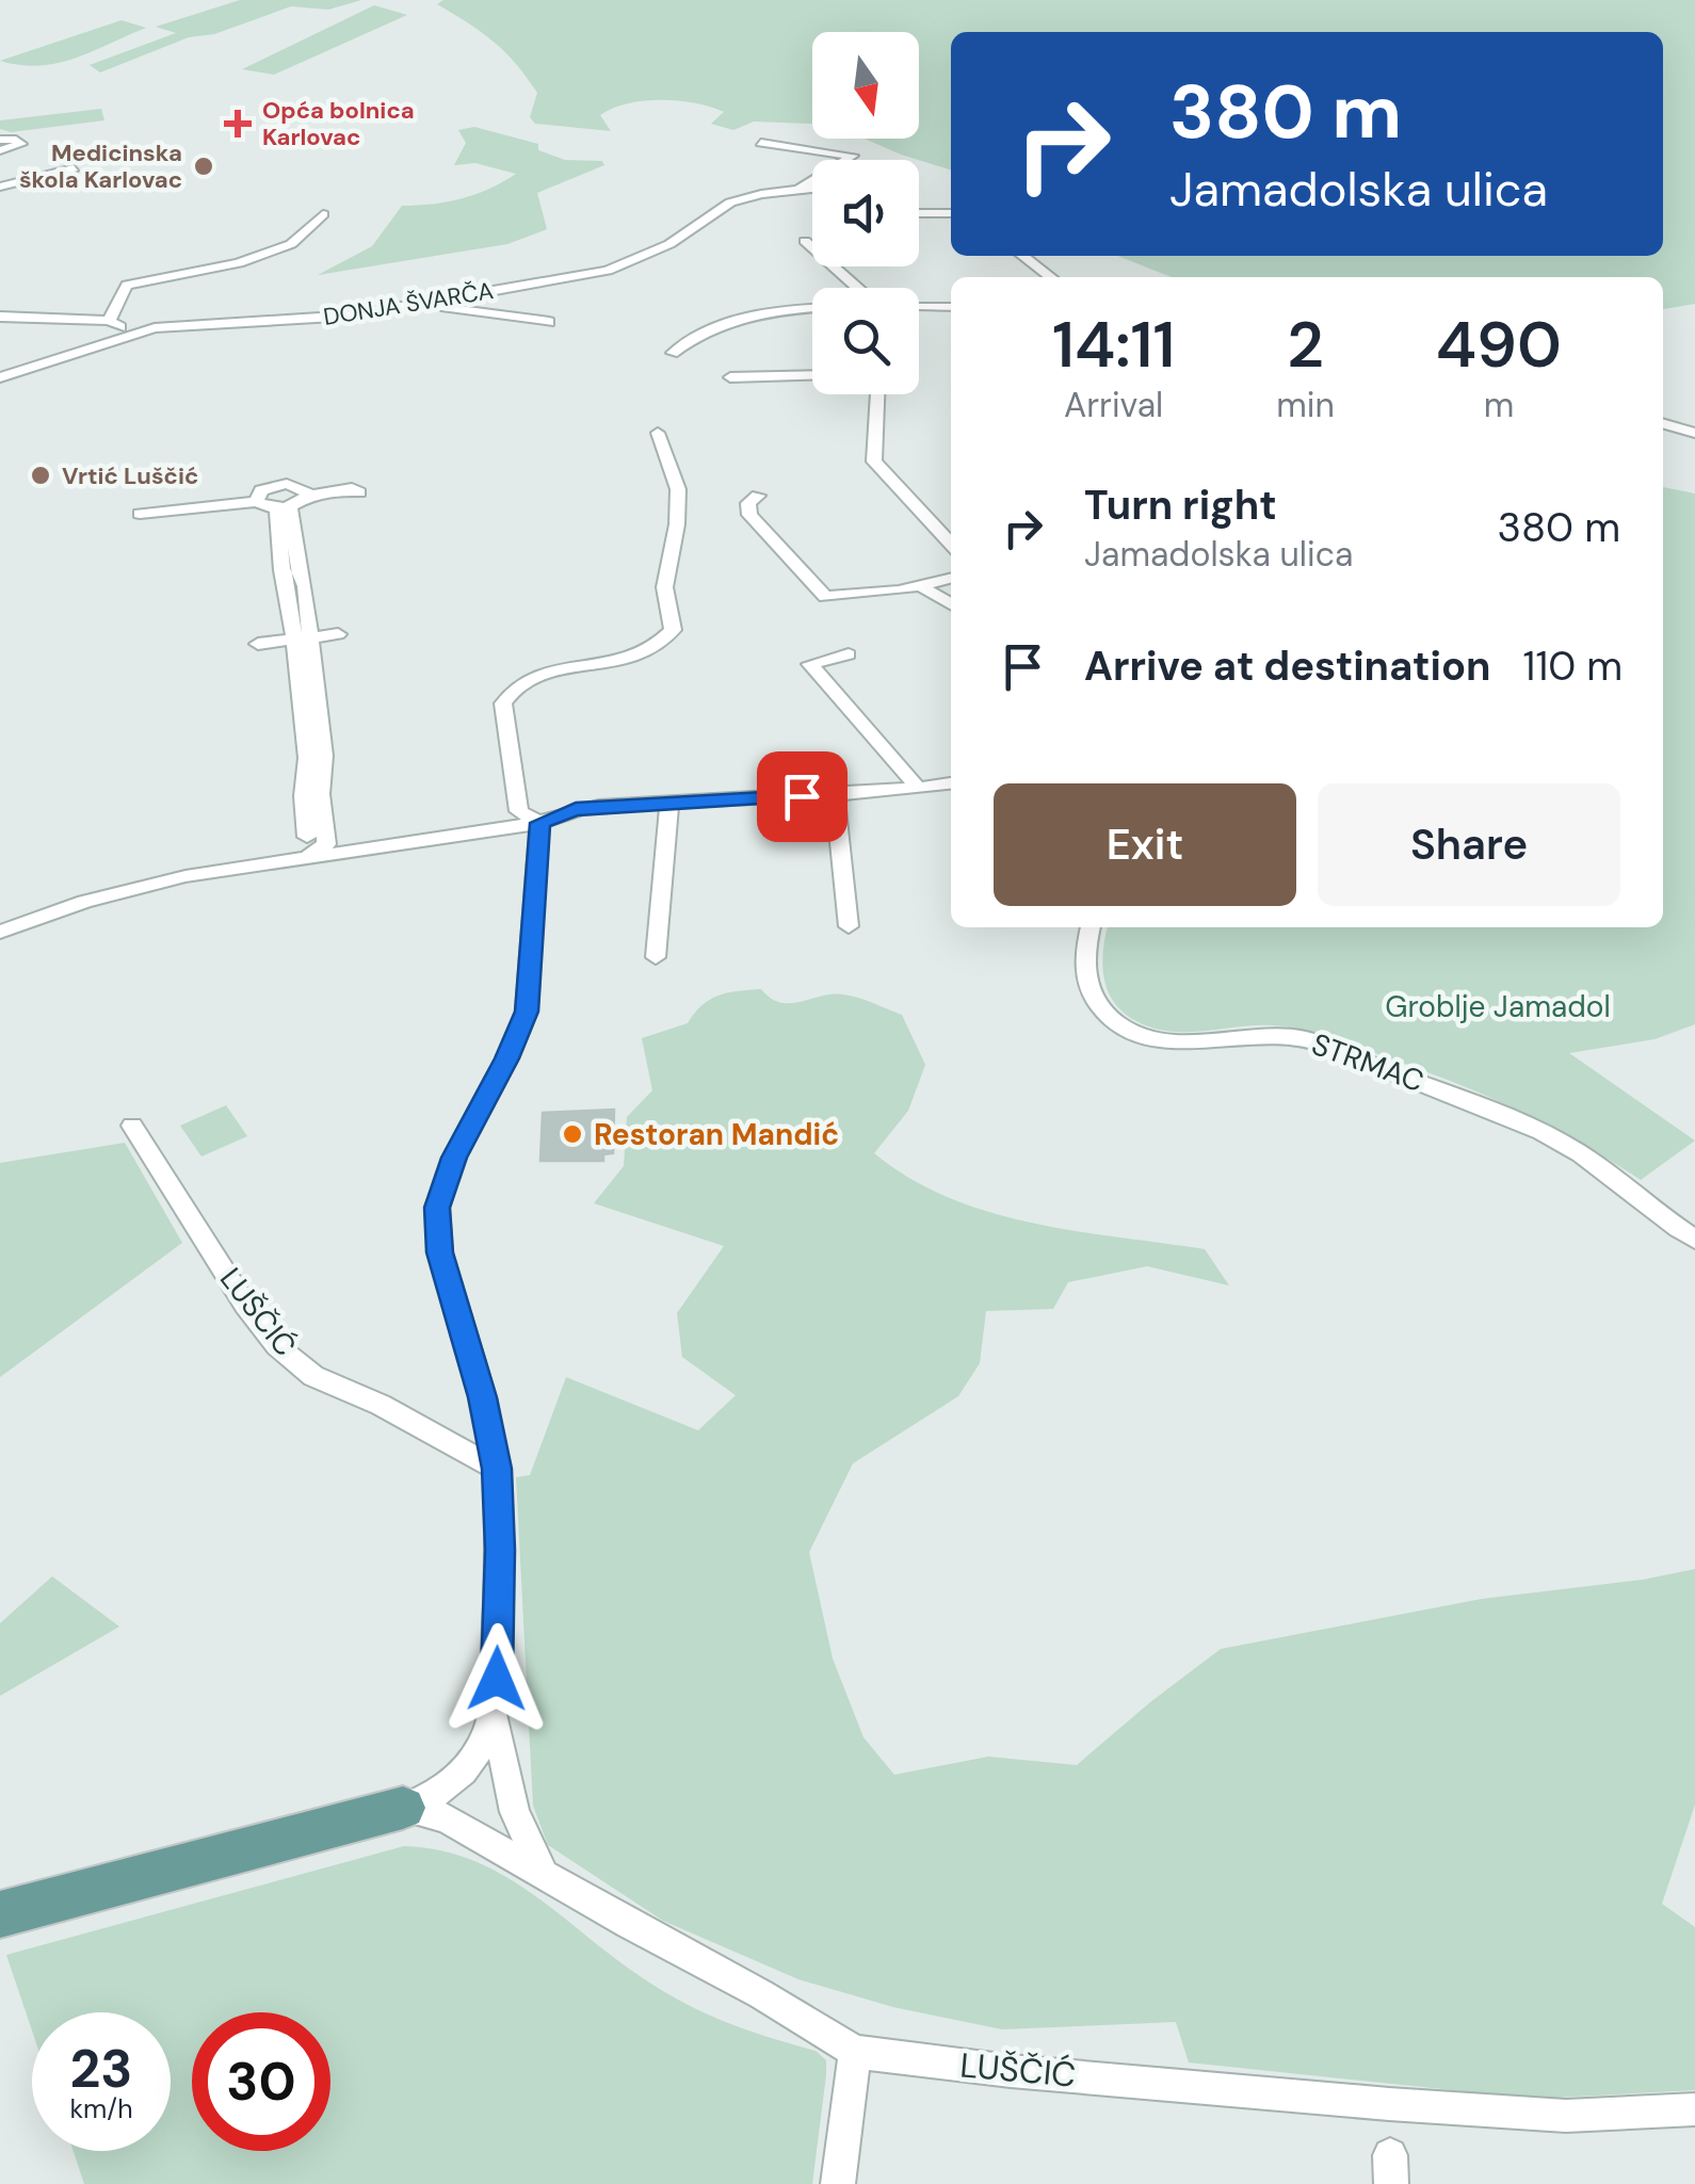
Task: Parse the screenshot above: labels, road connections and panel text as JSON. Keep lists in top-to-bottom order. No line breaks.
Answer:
{"streets":{"street":["DONJA ŠVARČA","STRMAC","LUŠČIĆ"]},"parks":["Groblje Jamadol"],"places":{"health":["Opća bolnica Karlovac"],"other":["Medicinska škola Karlovac","Vrtić Luščić","Restoran Mandić"]},"north":"bottom","page":{"turn":["380 m","Jamadolska ulica"],"eta":["14:11","Arrival","2","min","490","m"],"list":[{"name":"Turn right","note":"Jamadolska ulica","value":"380 m"},{"name":"Arrive at destination","value":"110 m"}],"buttons":["Exit","Share"],"speed":"23 km/h","limit":"30"}}
